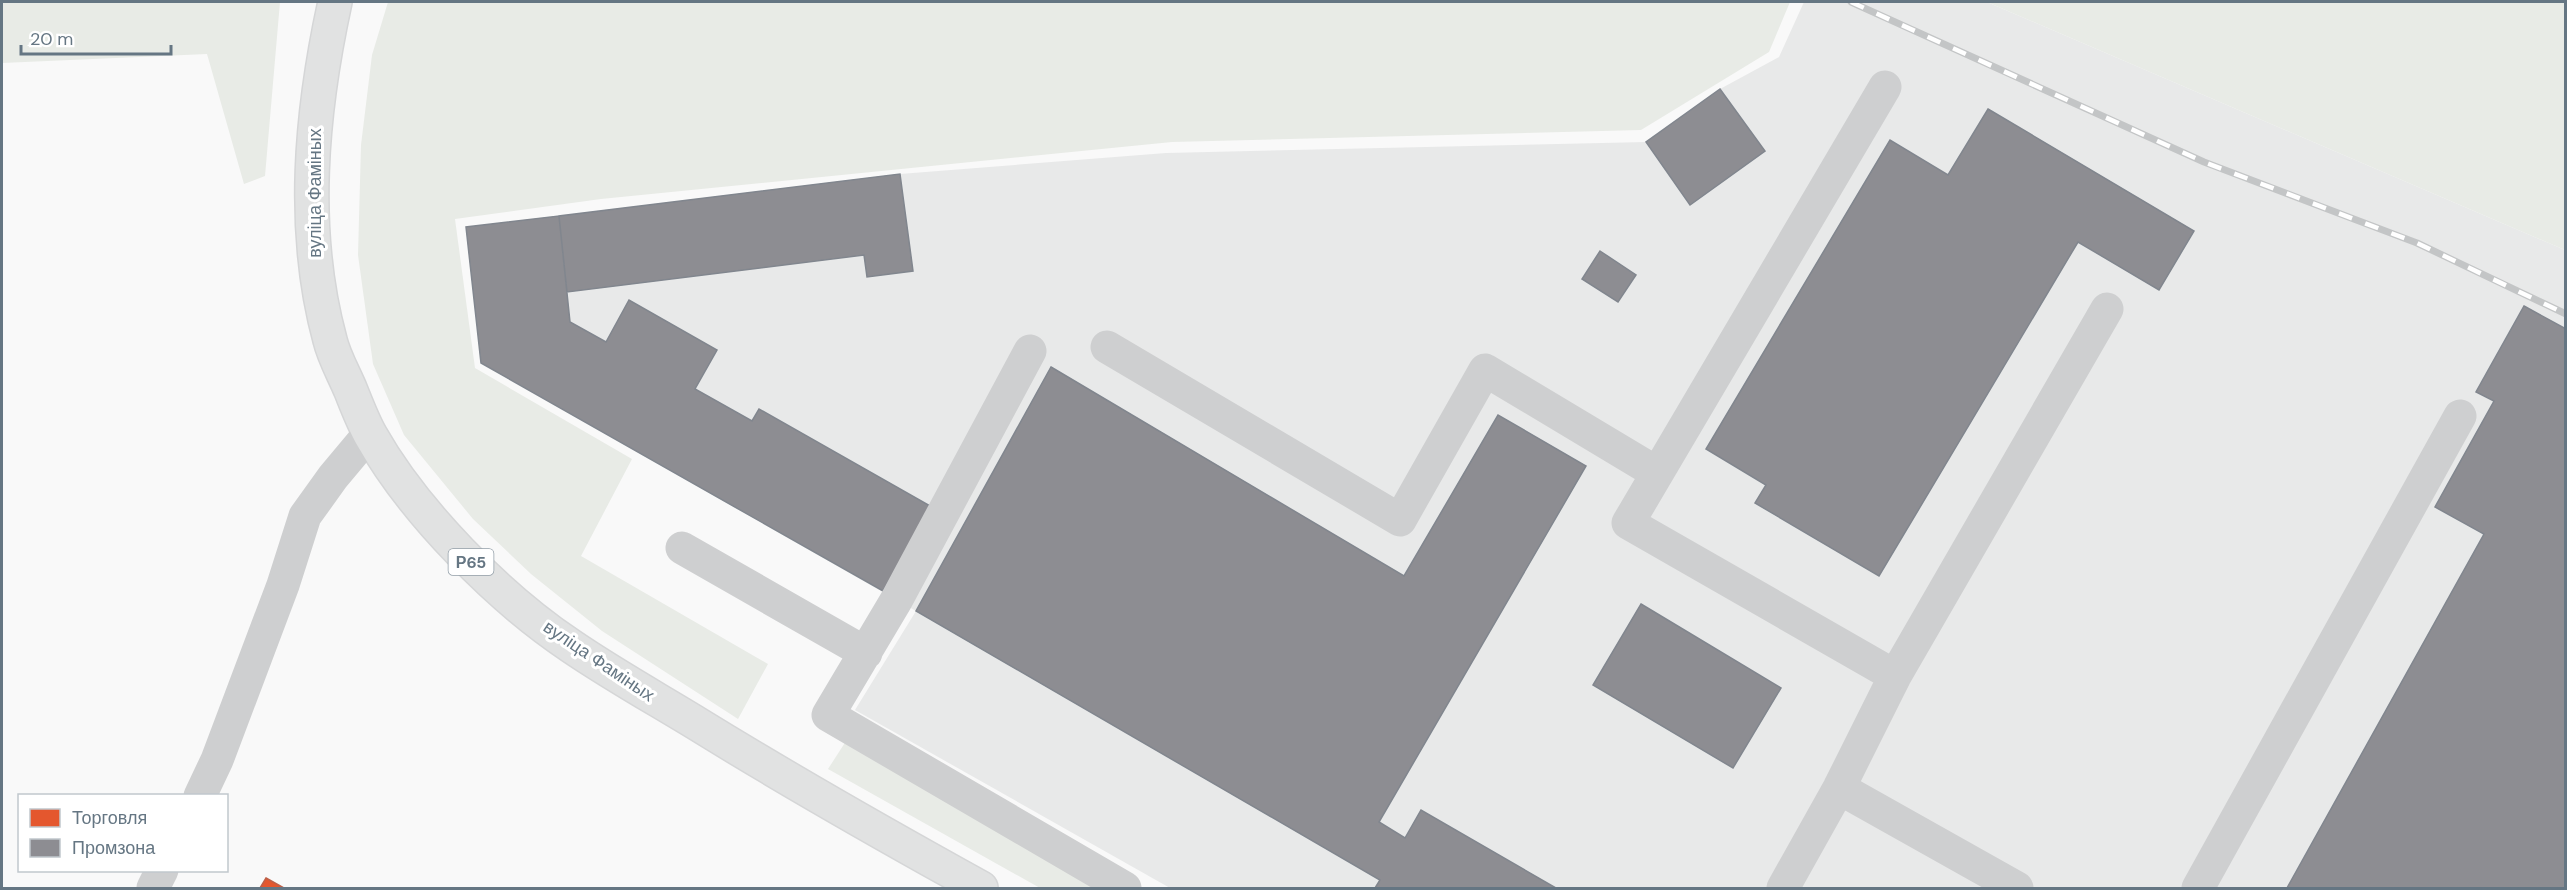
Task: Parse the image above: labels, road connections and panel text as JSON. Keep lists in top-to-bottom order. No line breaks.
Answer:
{"streets":{"main road":["вуліца Фаміных","Р65"]},"legend":["Торговля","Промзона"],"scale_bar":"20 m"}
